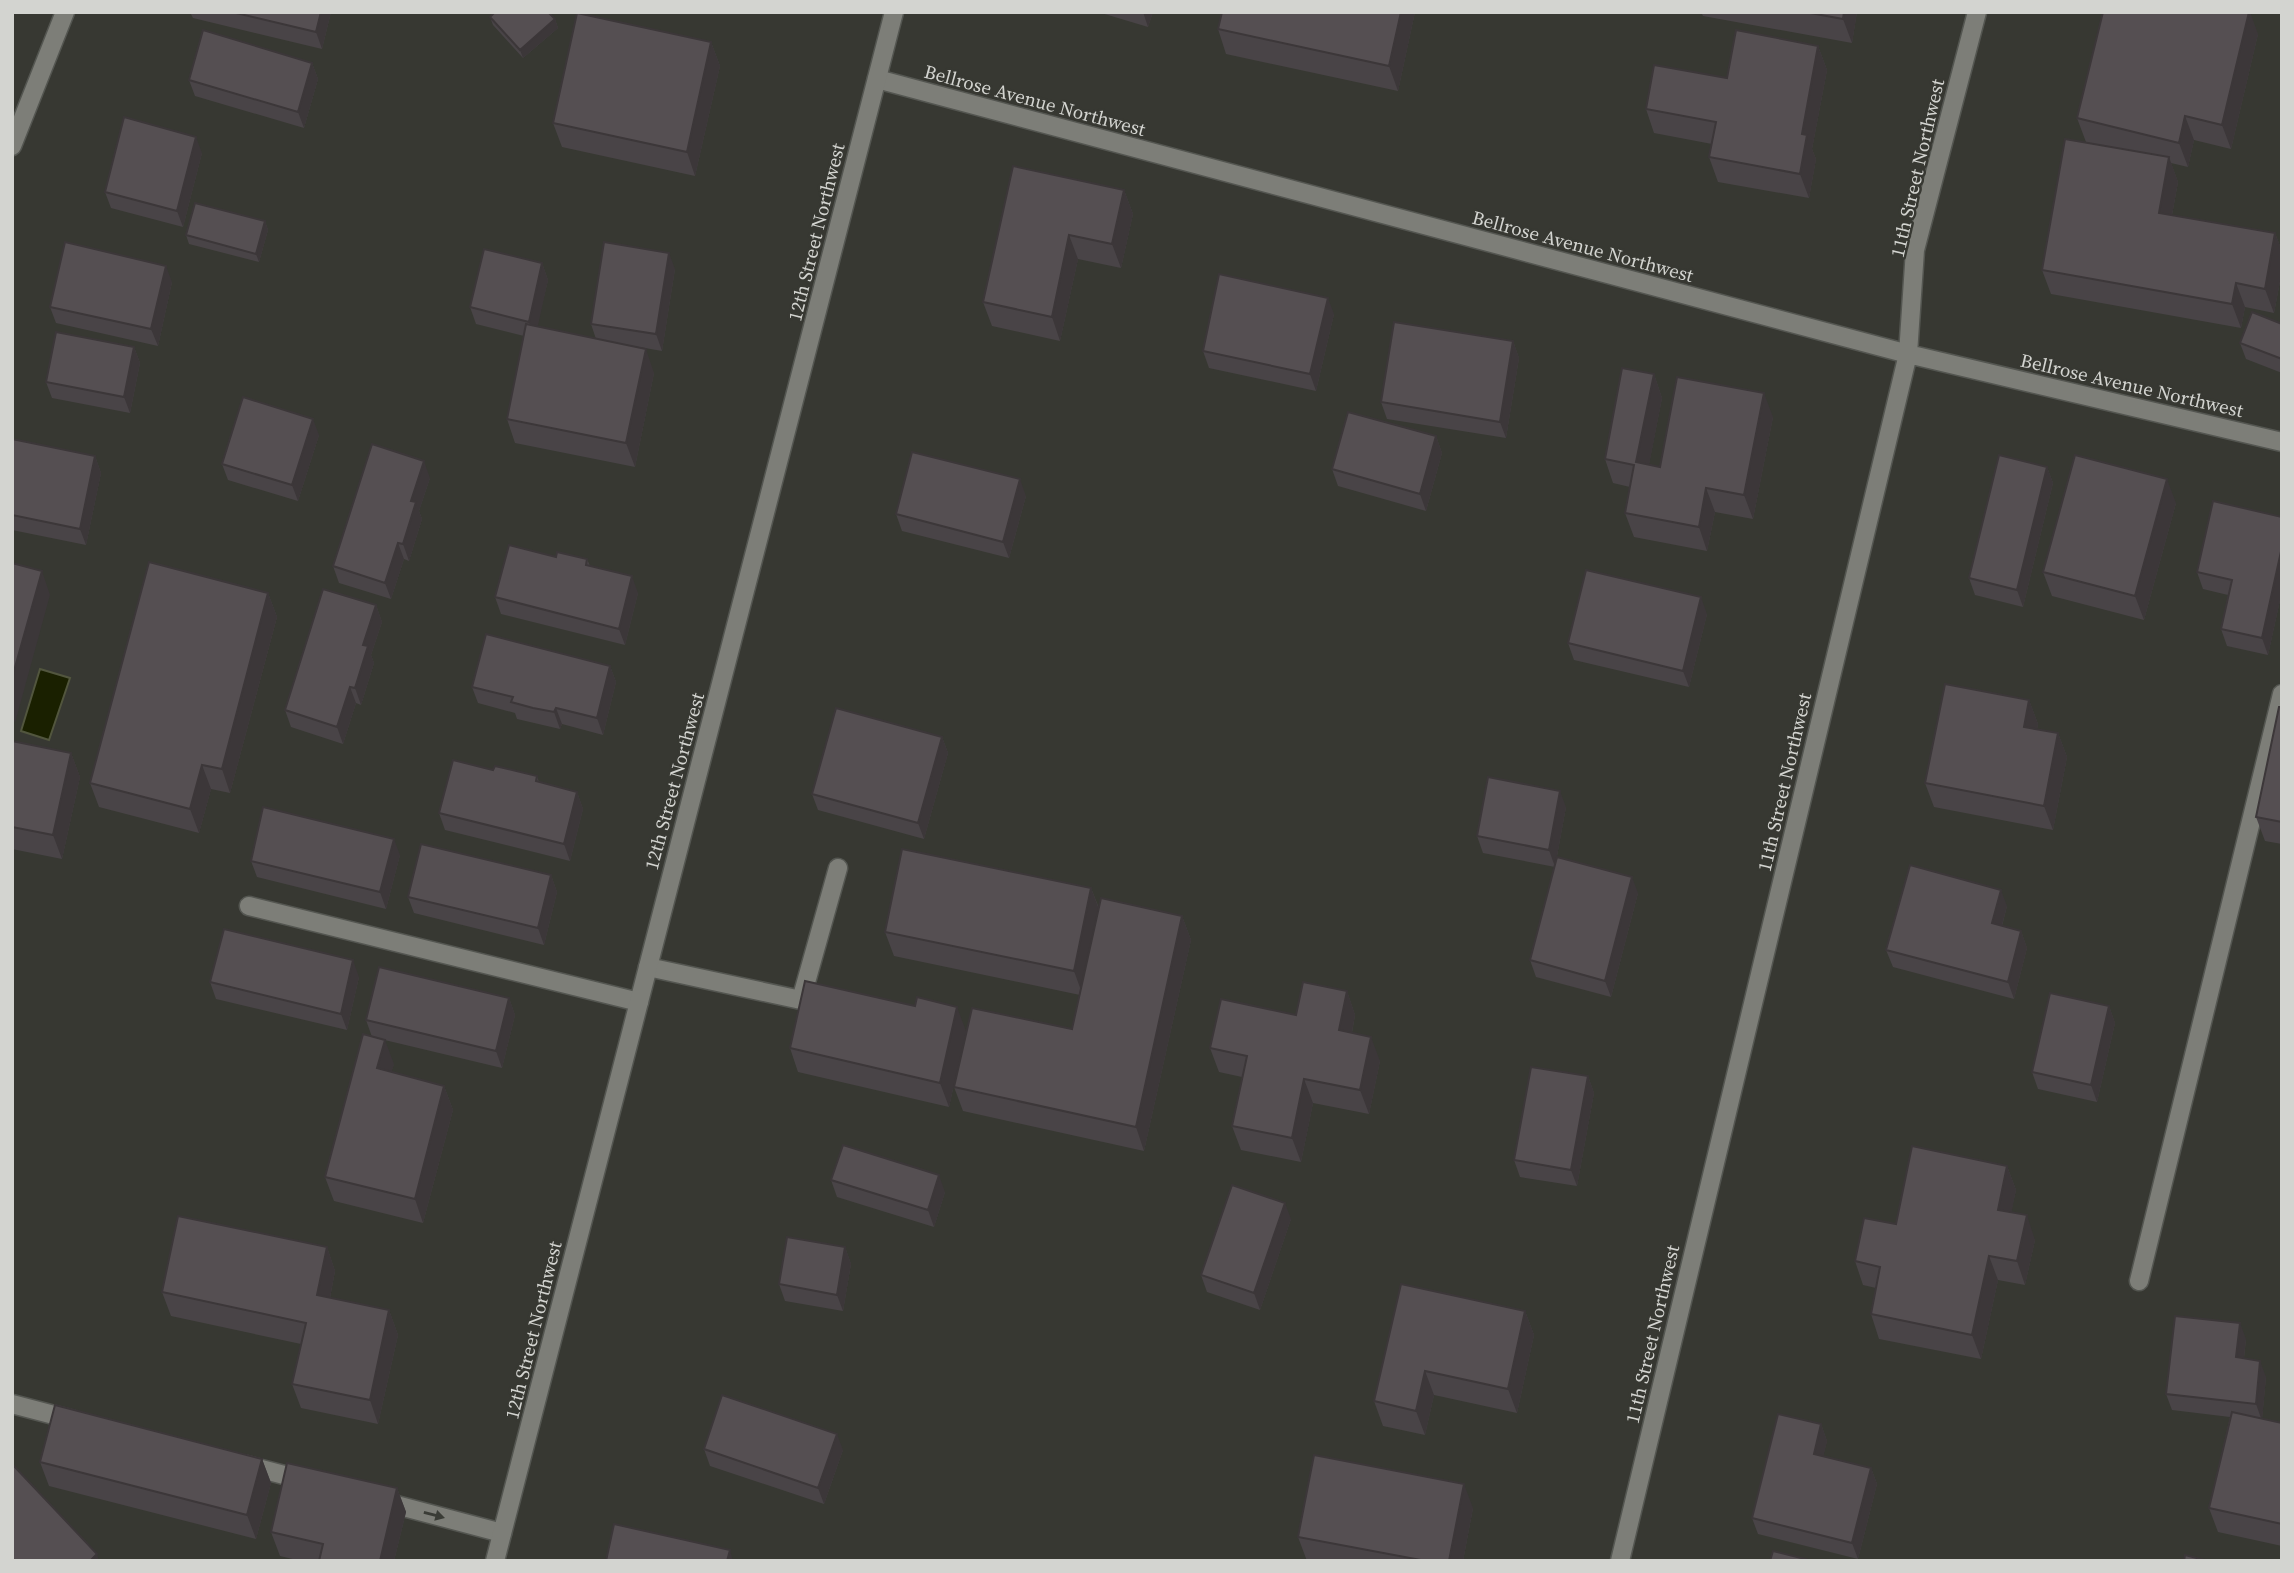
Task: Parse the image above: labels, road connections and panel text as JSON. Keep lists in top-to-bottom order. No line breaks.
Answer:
{"streets":{"street":["Bellrose Avenue Northwest","11th Street Northwest","12th Street Northwest"]},"crossings":[["Bellrose Avenue Northwest","11th Street Northwest"],["Bellrose Avenue Northwest","12th Street Northwest"]]}
